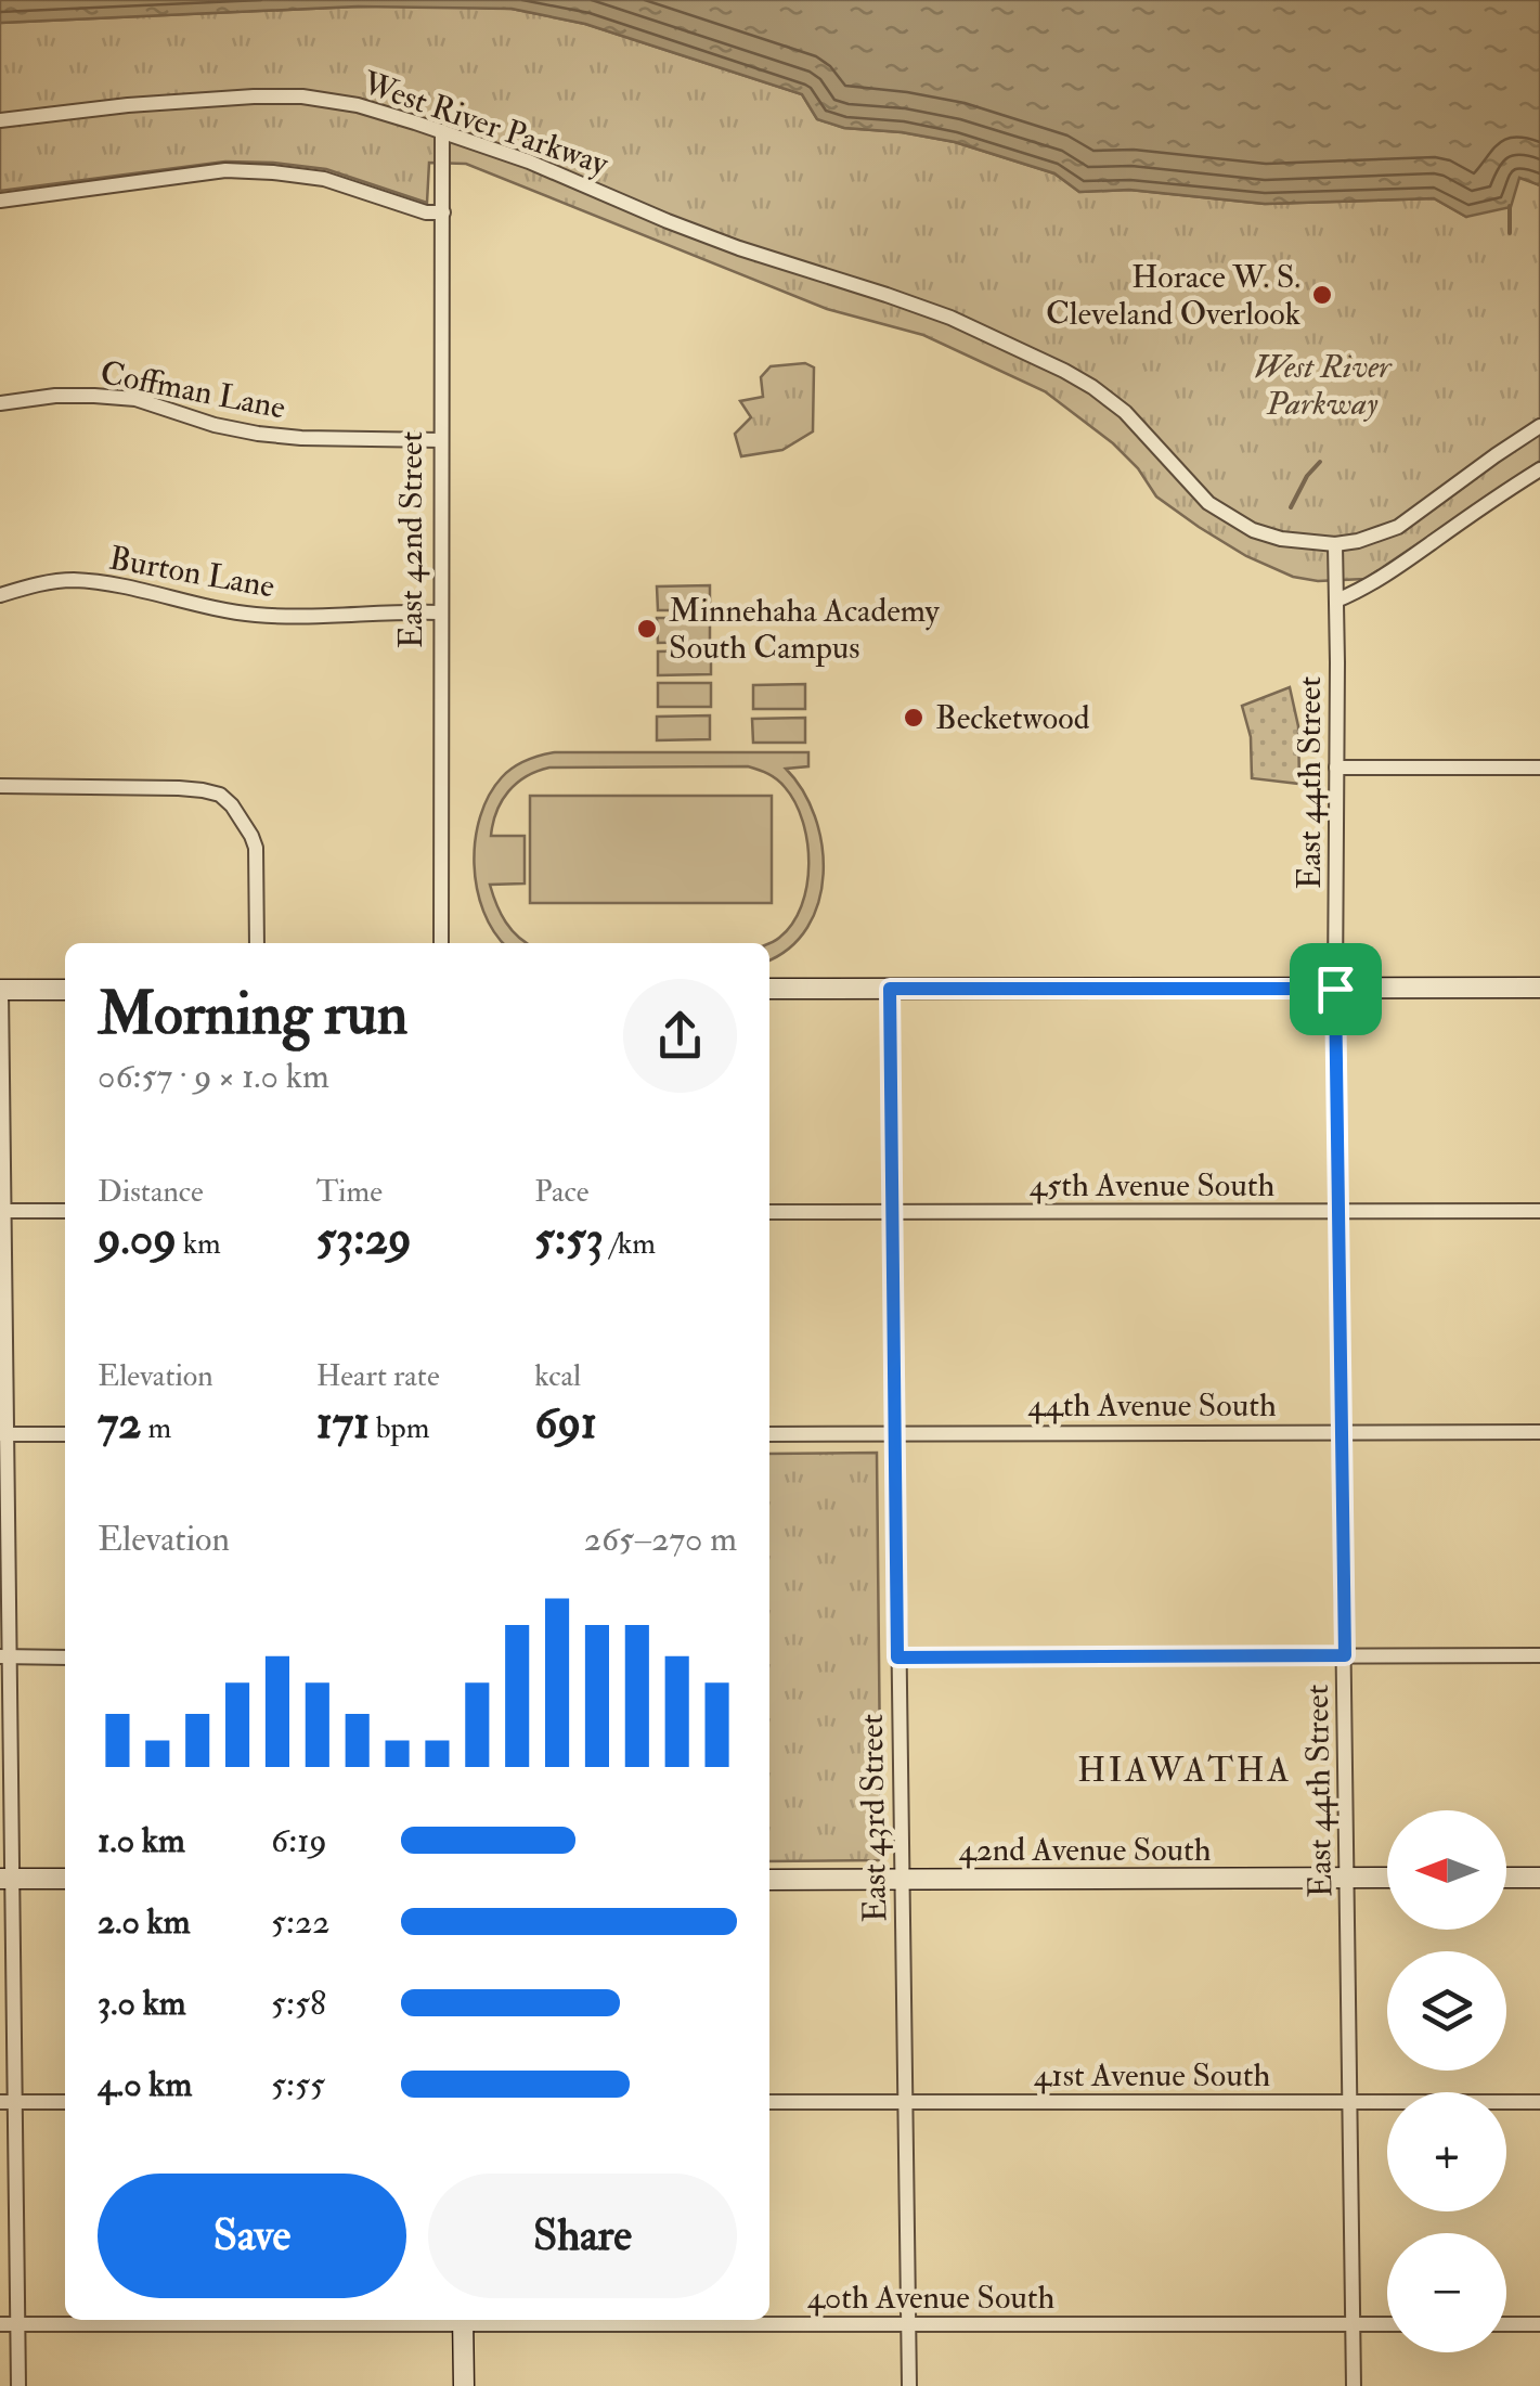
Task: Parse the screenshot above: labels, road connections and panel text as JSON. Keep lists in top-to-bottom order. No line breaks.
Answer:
{"streets":{"street":["West River Parkway","Coffman Lane","East 42nd Street","Burton Lane","East 44th Street","45th Avenue South","44th Avenue South","East 43rd Street","42nd Avenue South","41st Avenue South","40th Avenue South"]},"crossings":[["West River Parkway","East 42nd Street"],["West River Parkway","East 44th Street"],["Coffman Lane","East 42nd Street"],["East 42nd Street","Burton Lane"],["East 44th Street","45th Avenue South"],["East 44th Street","44th Avenue South"],["East 44th Street","42nd Avenue South"],["East 44th Street","41st Avenue South"],["East 44th Street","40th Avenue South"],["45th Avenue South","East 43rd Street"],["44th Avenue South","East 43rd Street"],["East 43rd Street","42nd Avenue South"],["East 43rd Street","41st Avenue South"],["East 43rd Street","40th Avenue South"]],"districts":["HIAWATHA"],"parks":["West River Parkway"],"places":["Horace W. S. Cleveland Overlook","Minnehaha Academy South Campus","Becketwood"],"north":"left","page":{"heading":["Morning run","06:57 · 9 × 1.0 km"],"stats":[["Distance","9.09 km"],["Time","53:29"],["Pace","5:53 /km"],["Elevation","72 m"],["Heart rate","171 bpm"],["kcal","691"]],"chart":["Elevation","265–270 m"],"list":[{"name":"1.0 km","note":"6:19"},{"name":"2.0 km","note":"5:22"},{"name":"3.0 km","note":"5:58"},{"name":"4.0 km","note":"5:55"}],"map_buttons":["+","−"],"buttons":["Save","Share"]}}
